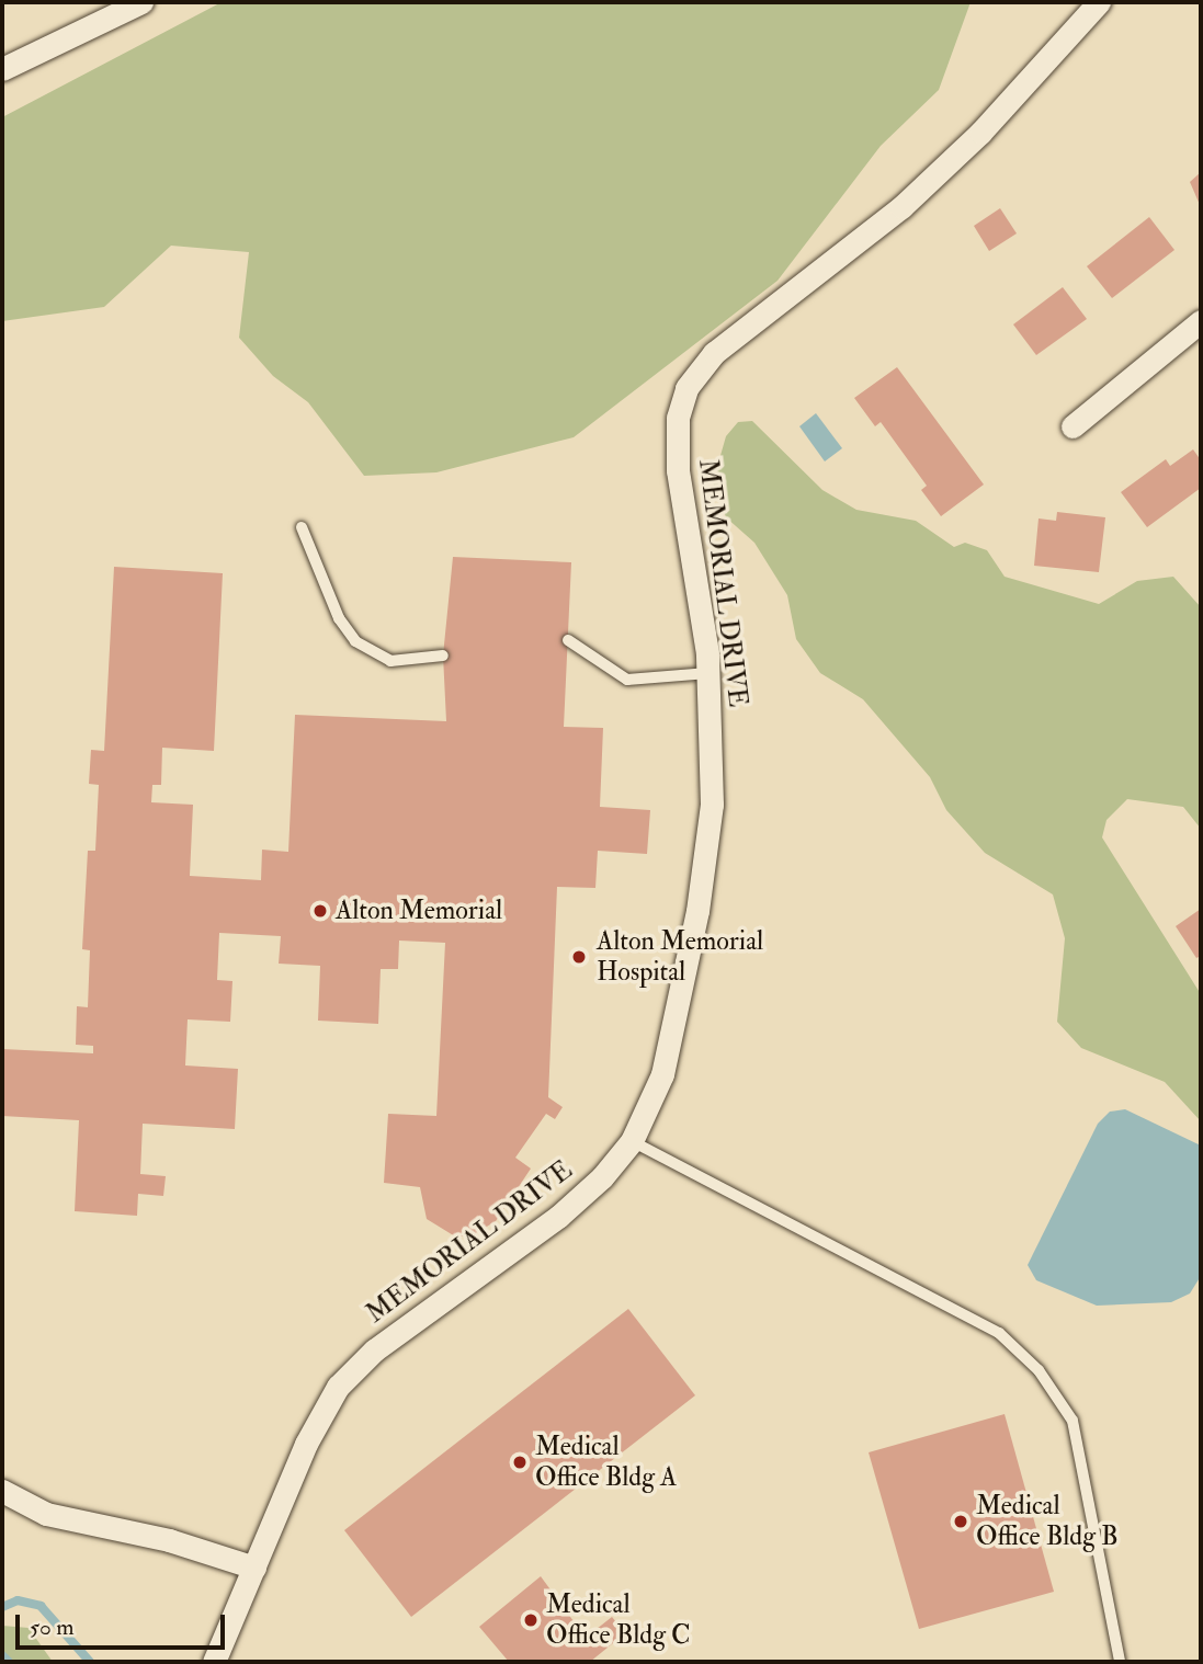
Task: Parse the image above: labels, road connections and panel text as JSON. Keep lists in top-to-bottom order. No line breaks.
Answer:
{"streets":{"street":["MEMORIAL DRIVE"]},"places":["Alton Memorial","Alton Memorial Hospital","Medical Office Bldg A","Medical Office Bldg B","Medical Office Bldg C"],"scale_bar":"50 m"}
